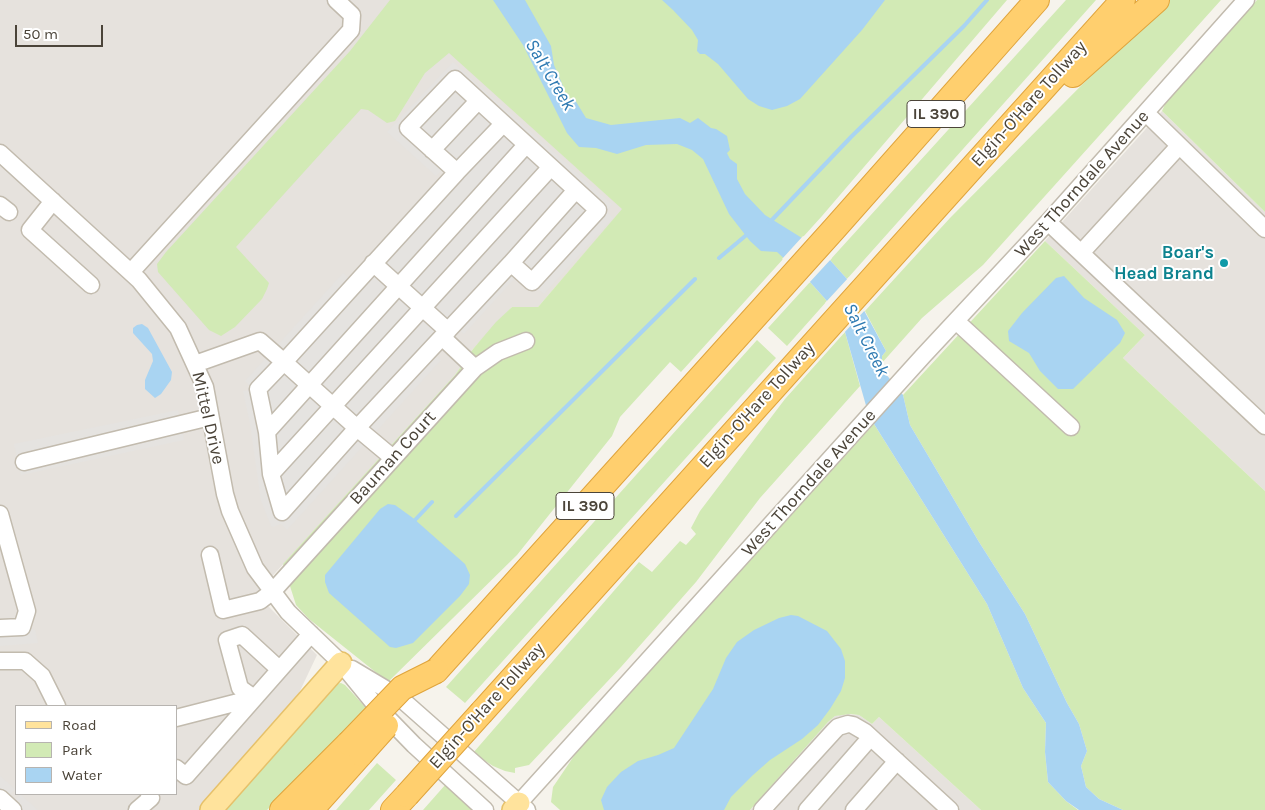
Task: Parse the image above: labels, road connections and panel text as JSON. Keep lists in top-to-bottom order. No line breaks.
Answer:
{"streets":{"highway":["Elgin-O'Hare Tollway","IL 390"],"street":["West Thorndale Avenue","Mittel Drive","Bauman Court"]},"crossings":[["West Thorndale Avenue","Mittel Drive"],["Mittel Drive","Bauman Court"]],"water":["Salt Creek"],"places":["Boar's Head Brand"],"legend":["Road","Park","Water"],"scale_bar":"50 m"}
